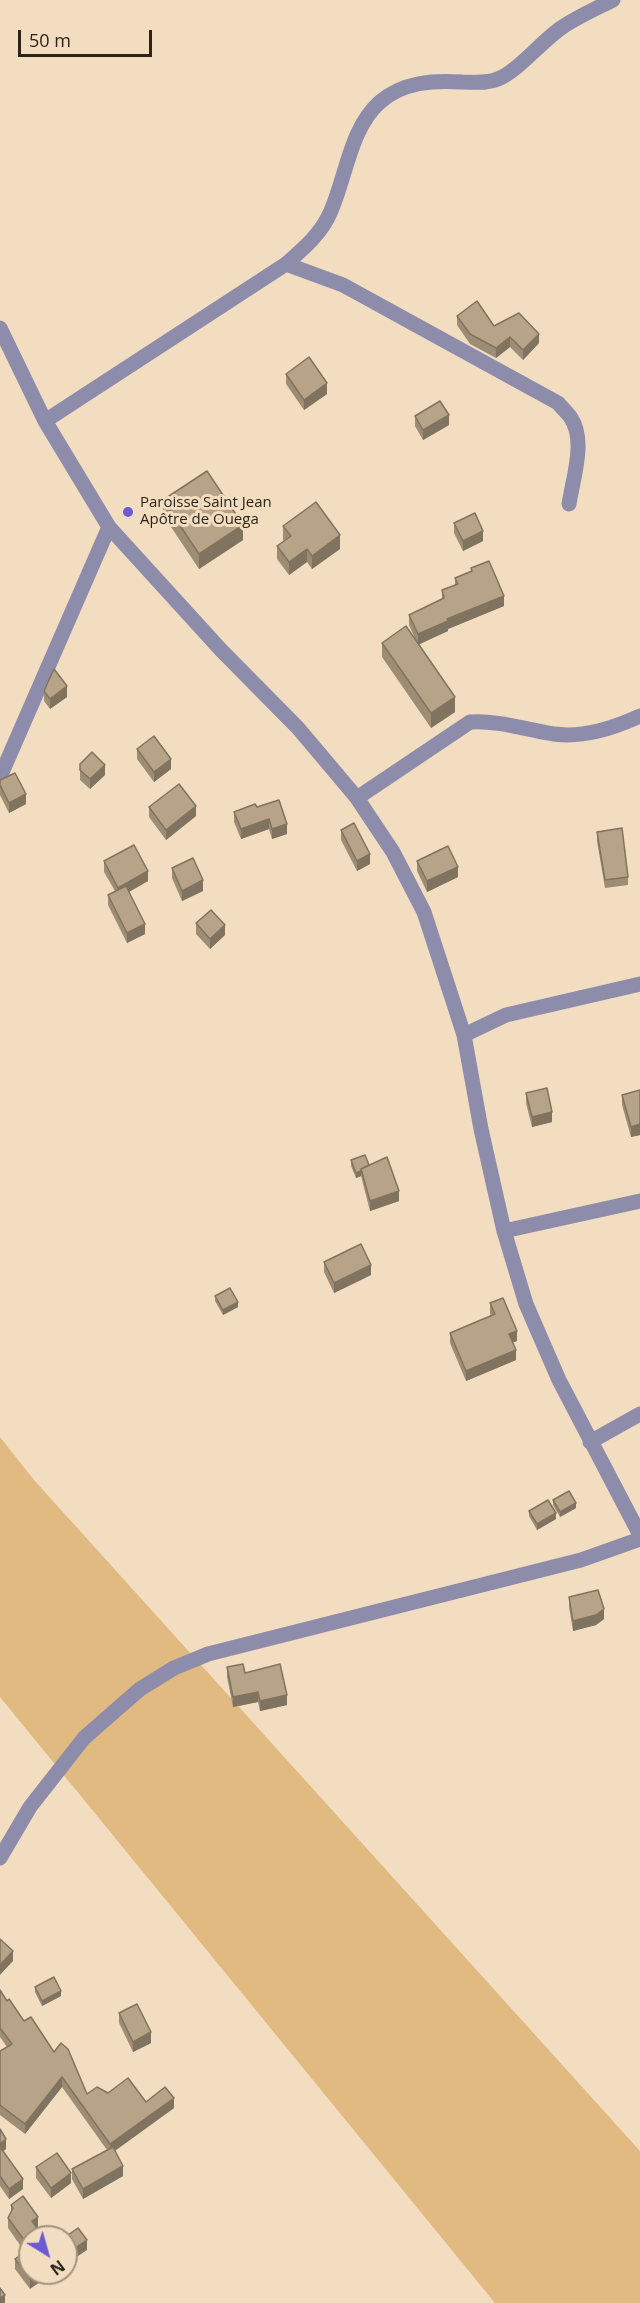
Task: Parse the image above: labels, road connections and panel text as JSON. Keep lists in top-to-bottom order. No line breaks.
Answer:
{"places":["Paroisse Saint Jean Apôtre de Ouega"],"scale_bar":"50 m","north":"bottom right"}
